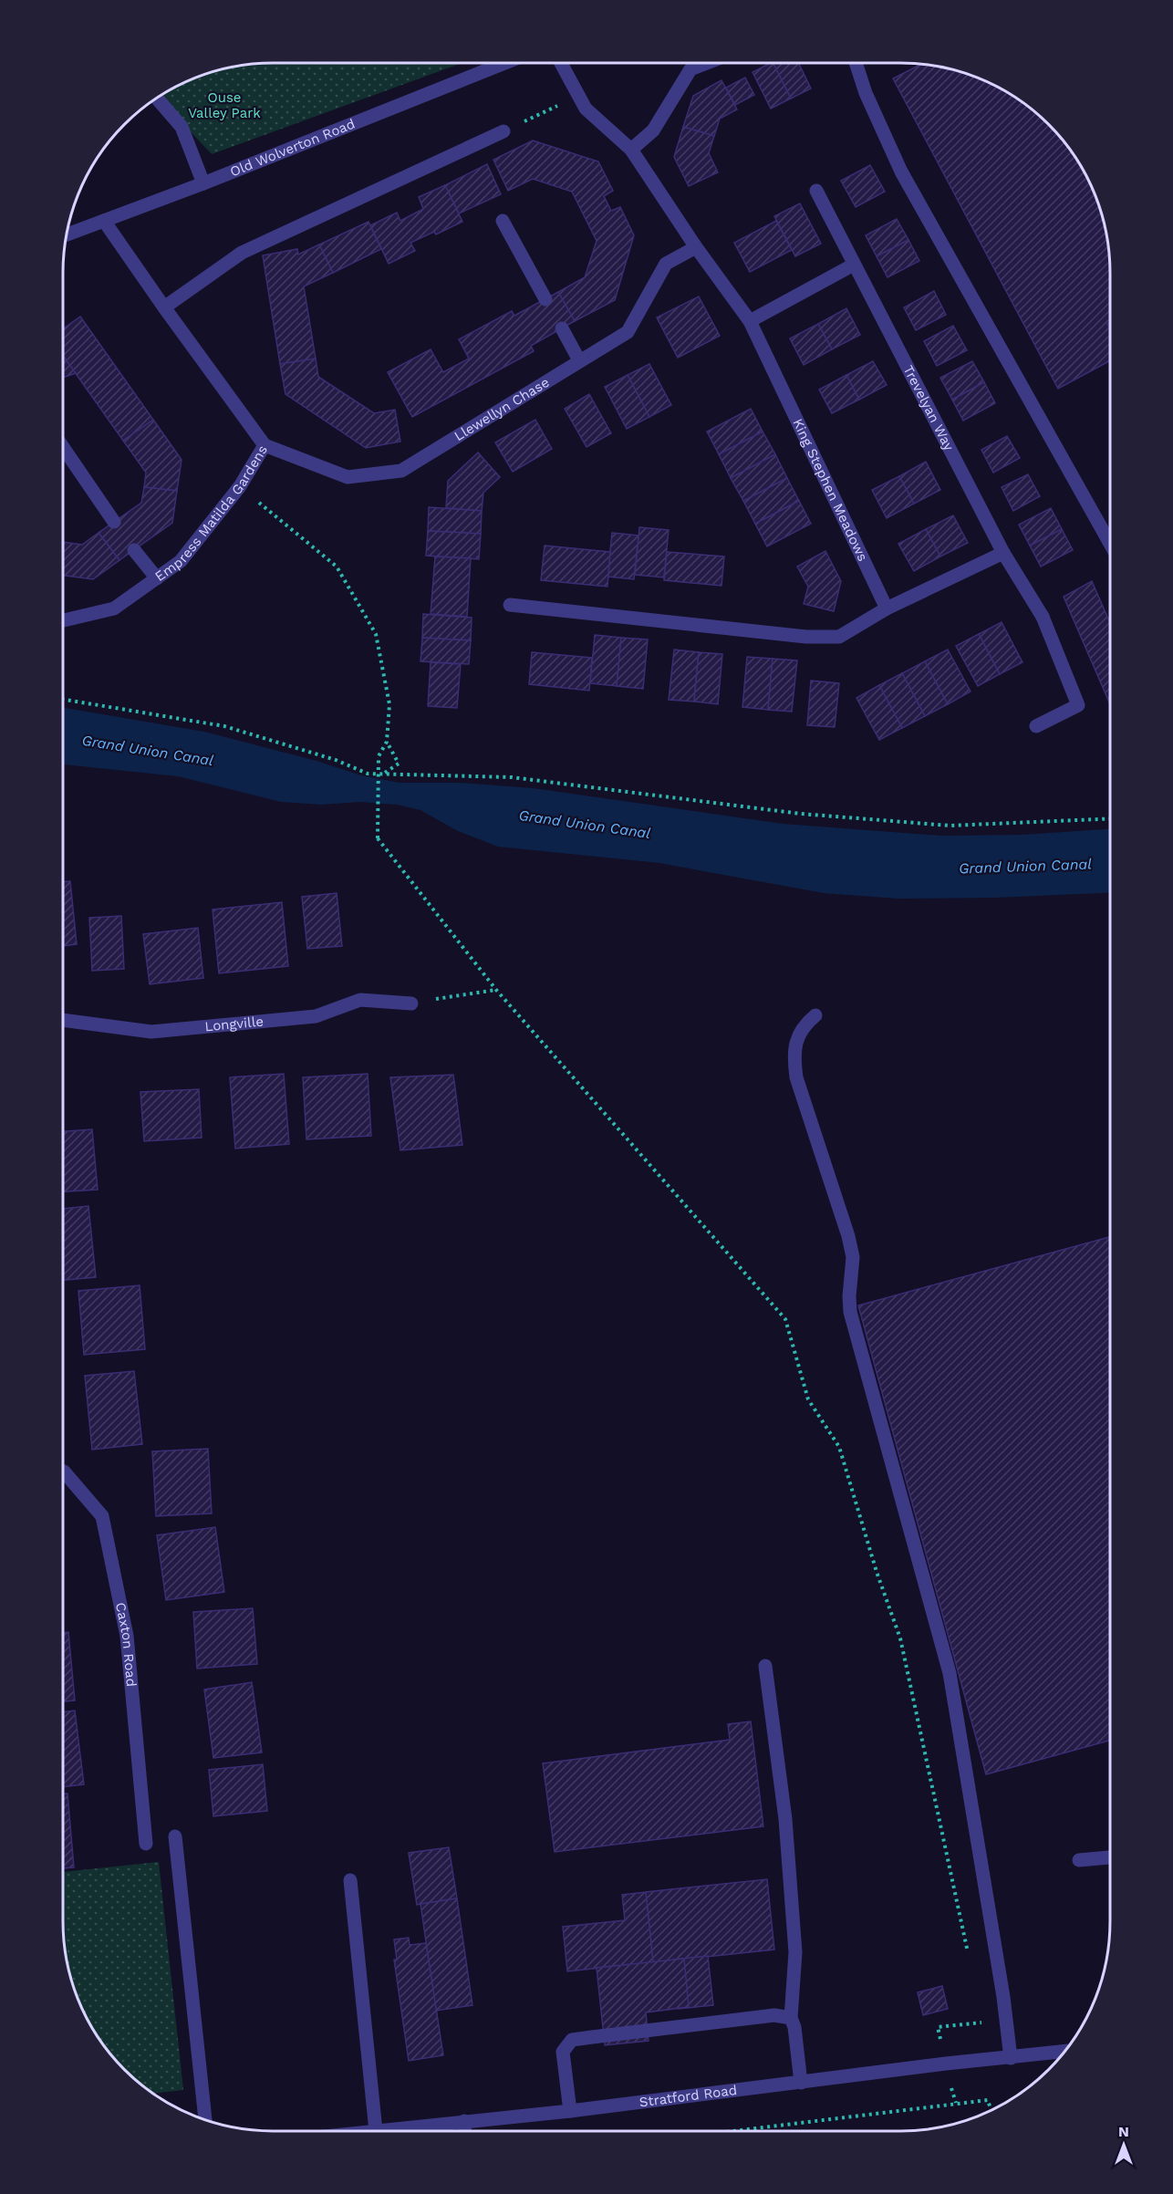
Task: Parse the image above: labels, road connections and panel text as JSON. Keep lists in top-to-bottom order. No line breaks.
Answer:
{"streets":{"street":["Old Wolverton Road","Llewellyn Chase","Trevelyan Way","King Stephen Meadows","Empress Matilda Gardens","Longville","Caxton Road","Stratford Road"]},"crossings":[["Old Wolverton Road","Empress Matilda Gardens"],["Llewellyn Chase","King Stephen Meadows"],["Llewellyn Chase","Empress Matilda Gardens"]],"water":["Grand Union Canal"],"parks":["Ouse Valley Park"],"north":"top"}
